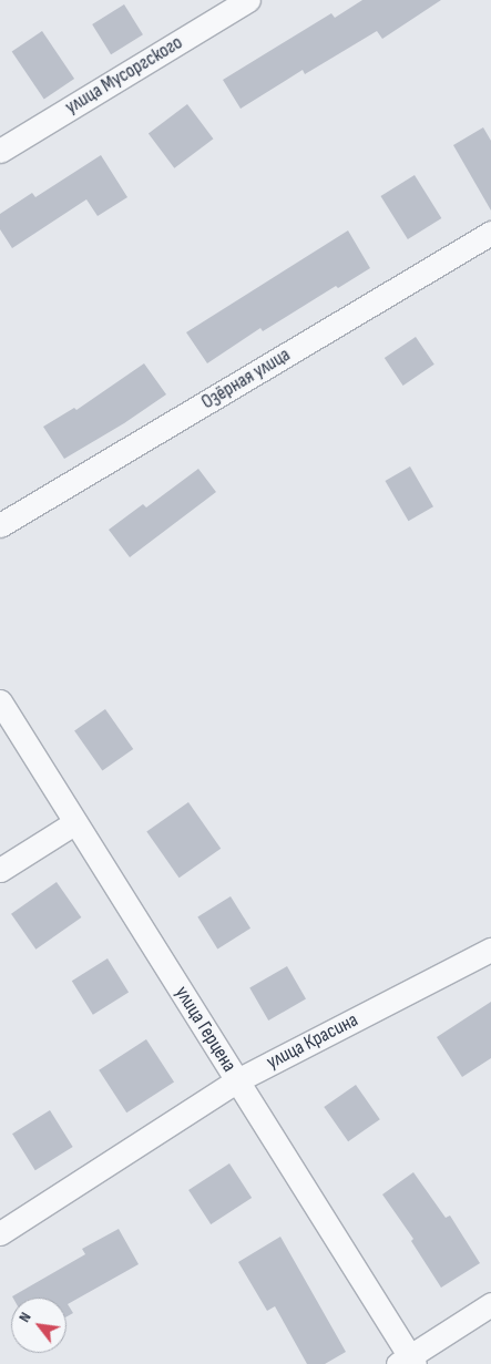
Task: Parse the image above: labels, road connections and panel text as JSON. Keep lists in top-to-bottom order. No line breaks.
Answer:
{"streets":{"street":["улица Мусоргского","Озёрная улица","улица Герцена","улица Красина"]},"crossings":[["улица Герцена","улица Красина"]],"north":"top left"}
